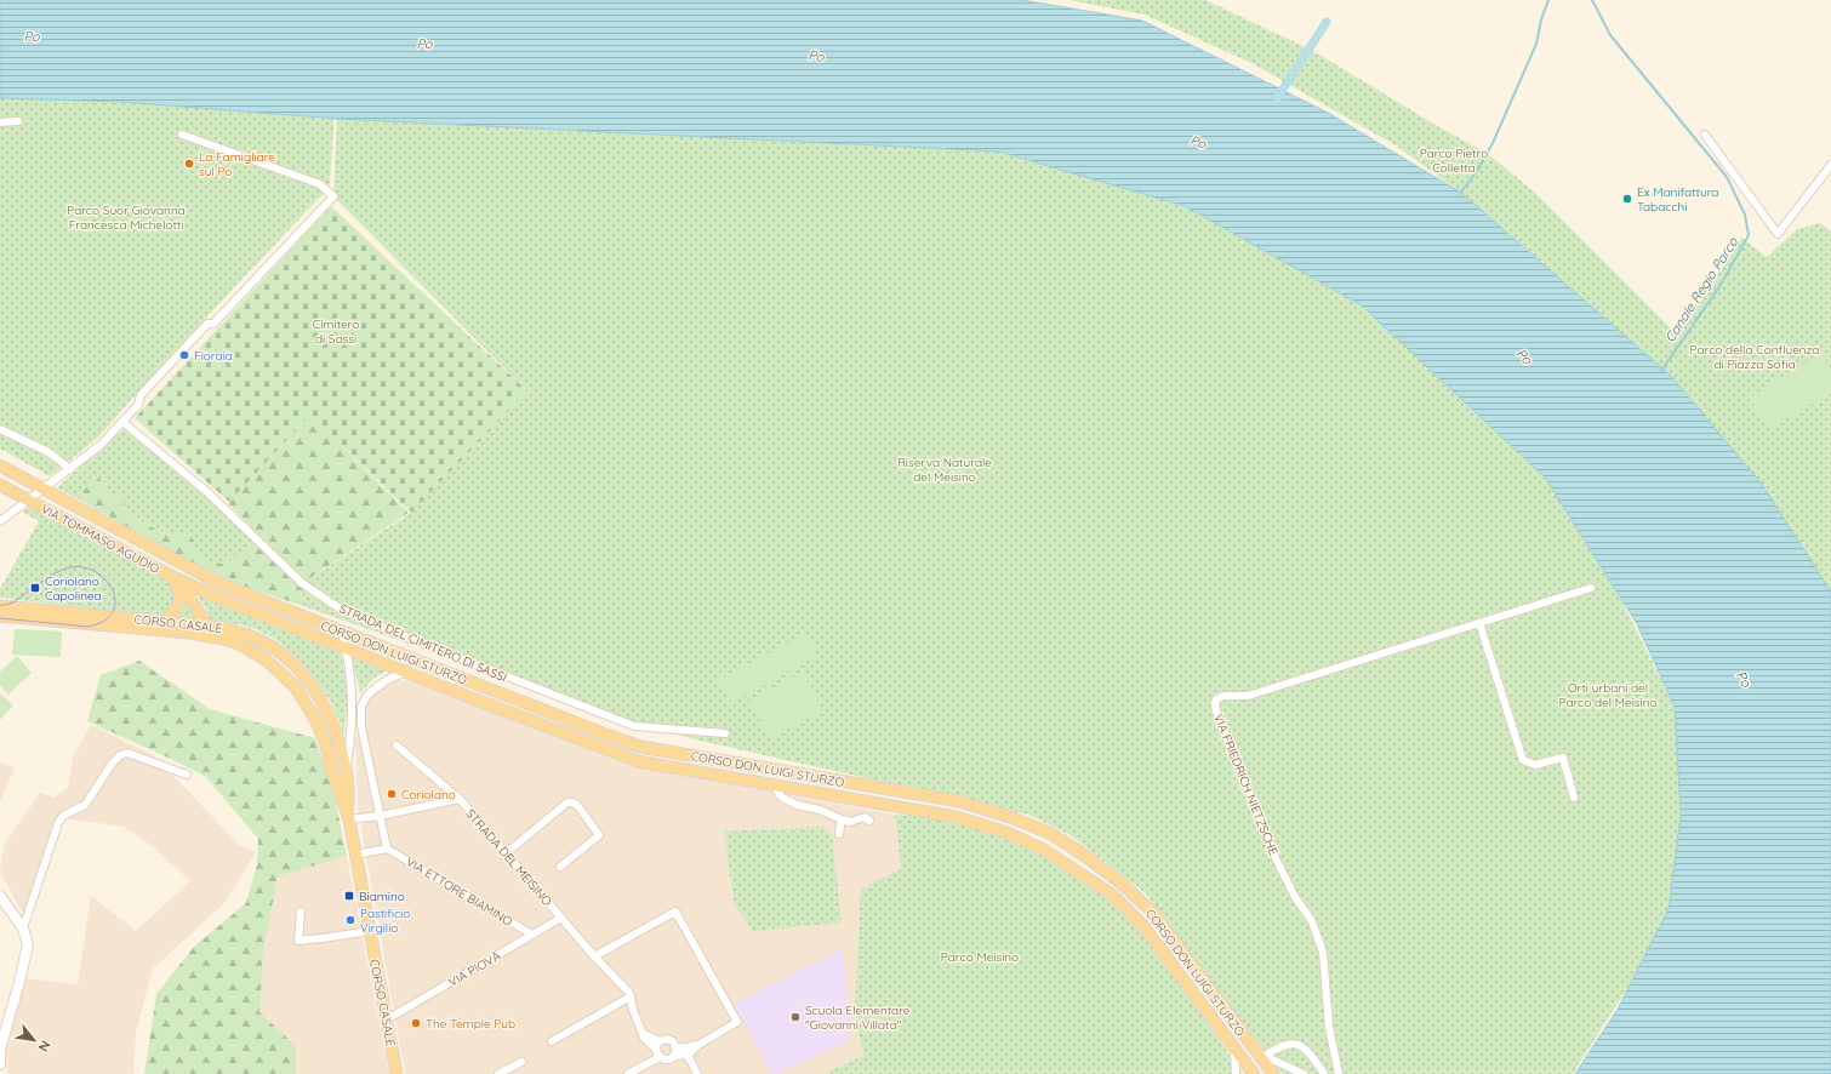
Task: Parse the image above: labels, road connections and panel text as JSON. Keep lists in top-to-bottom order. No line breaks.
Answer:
{"streets":{"main road":["VIA TOMMASO AGUDIO","CORSO CASALE","CORSO DON LUIGI STURZO"],"street":["STRADA DEL CIMITERO DI SASSI","VIA FRIEDRICH NIETZSCHE","STRADA DEL MEISINO","VIA ETTORE BIAMINO","VIA PIOVÀ"]},"crossings":[["VIA TOMMASO AGUDIO","CORSO DON LUIGI STURZO"],["CORSO CASALE","VIA PIOVÀ"],["STRADA DEL MEISINO","VIA PIOVÀ"],["VIA ETTORE BIAMINO","VIA PIOVÀ"]],"water":["Po","Canale Regio Parco"],"parks":["Parco Pietro Colletta","Parco Suor Giovanna Francesca Michelotti","Cimitero di Sassi","Parco della Confluenza di Piazza Sofia","Riserva Naturale del Meisino","Orti urbani del Parco del Meisino","Parco Meisino"],"places":{"other":["La Famigliare sul Po","Ex Manifattura Tabacchi","Fioraia","Coriolano","Pastificio Virgilio","Scuola Elementare \"Giovanni Villata\"","The Temple Pub"],"transit":["Coriolano Capolinea","Biamino"]},"north":"bottom right"}
